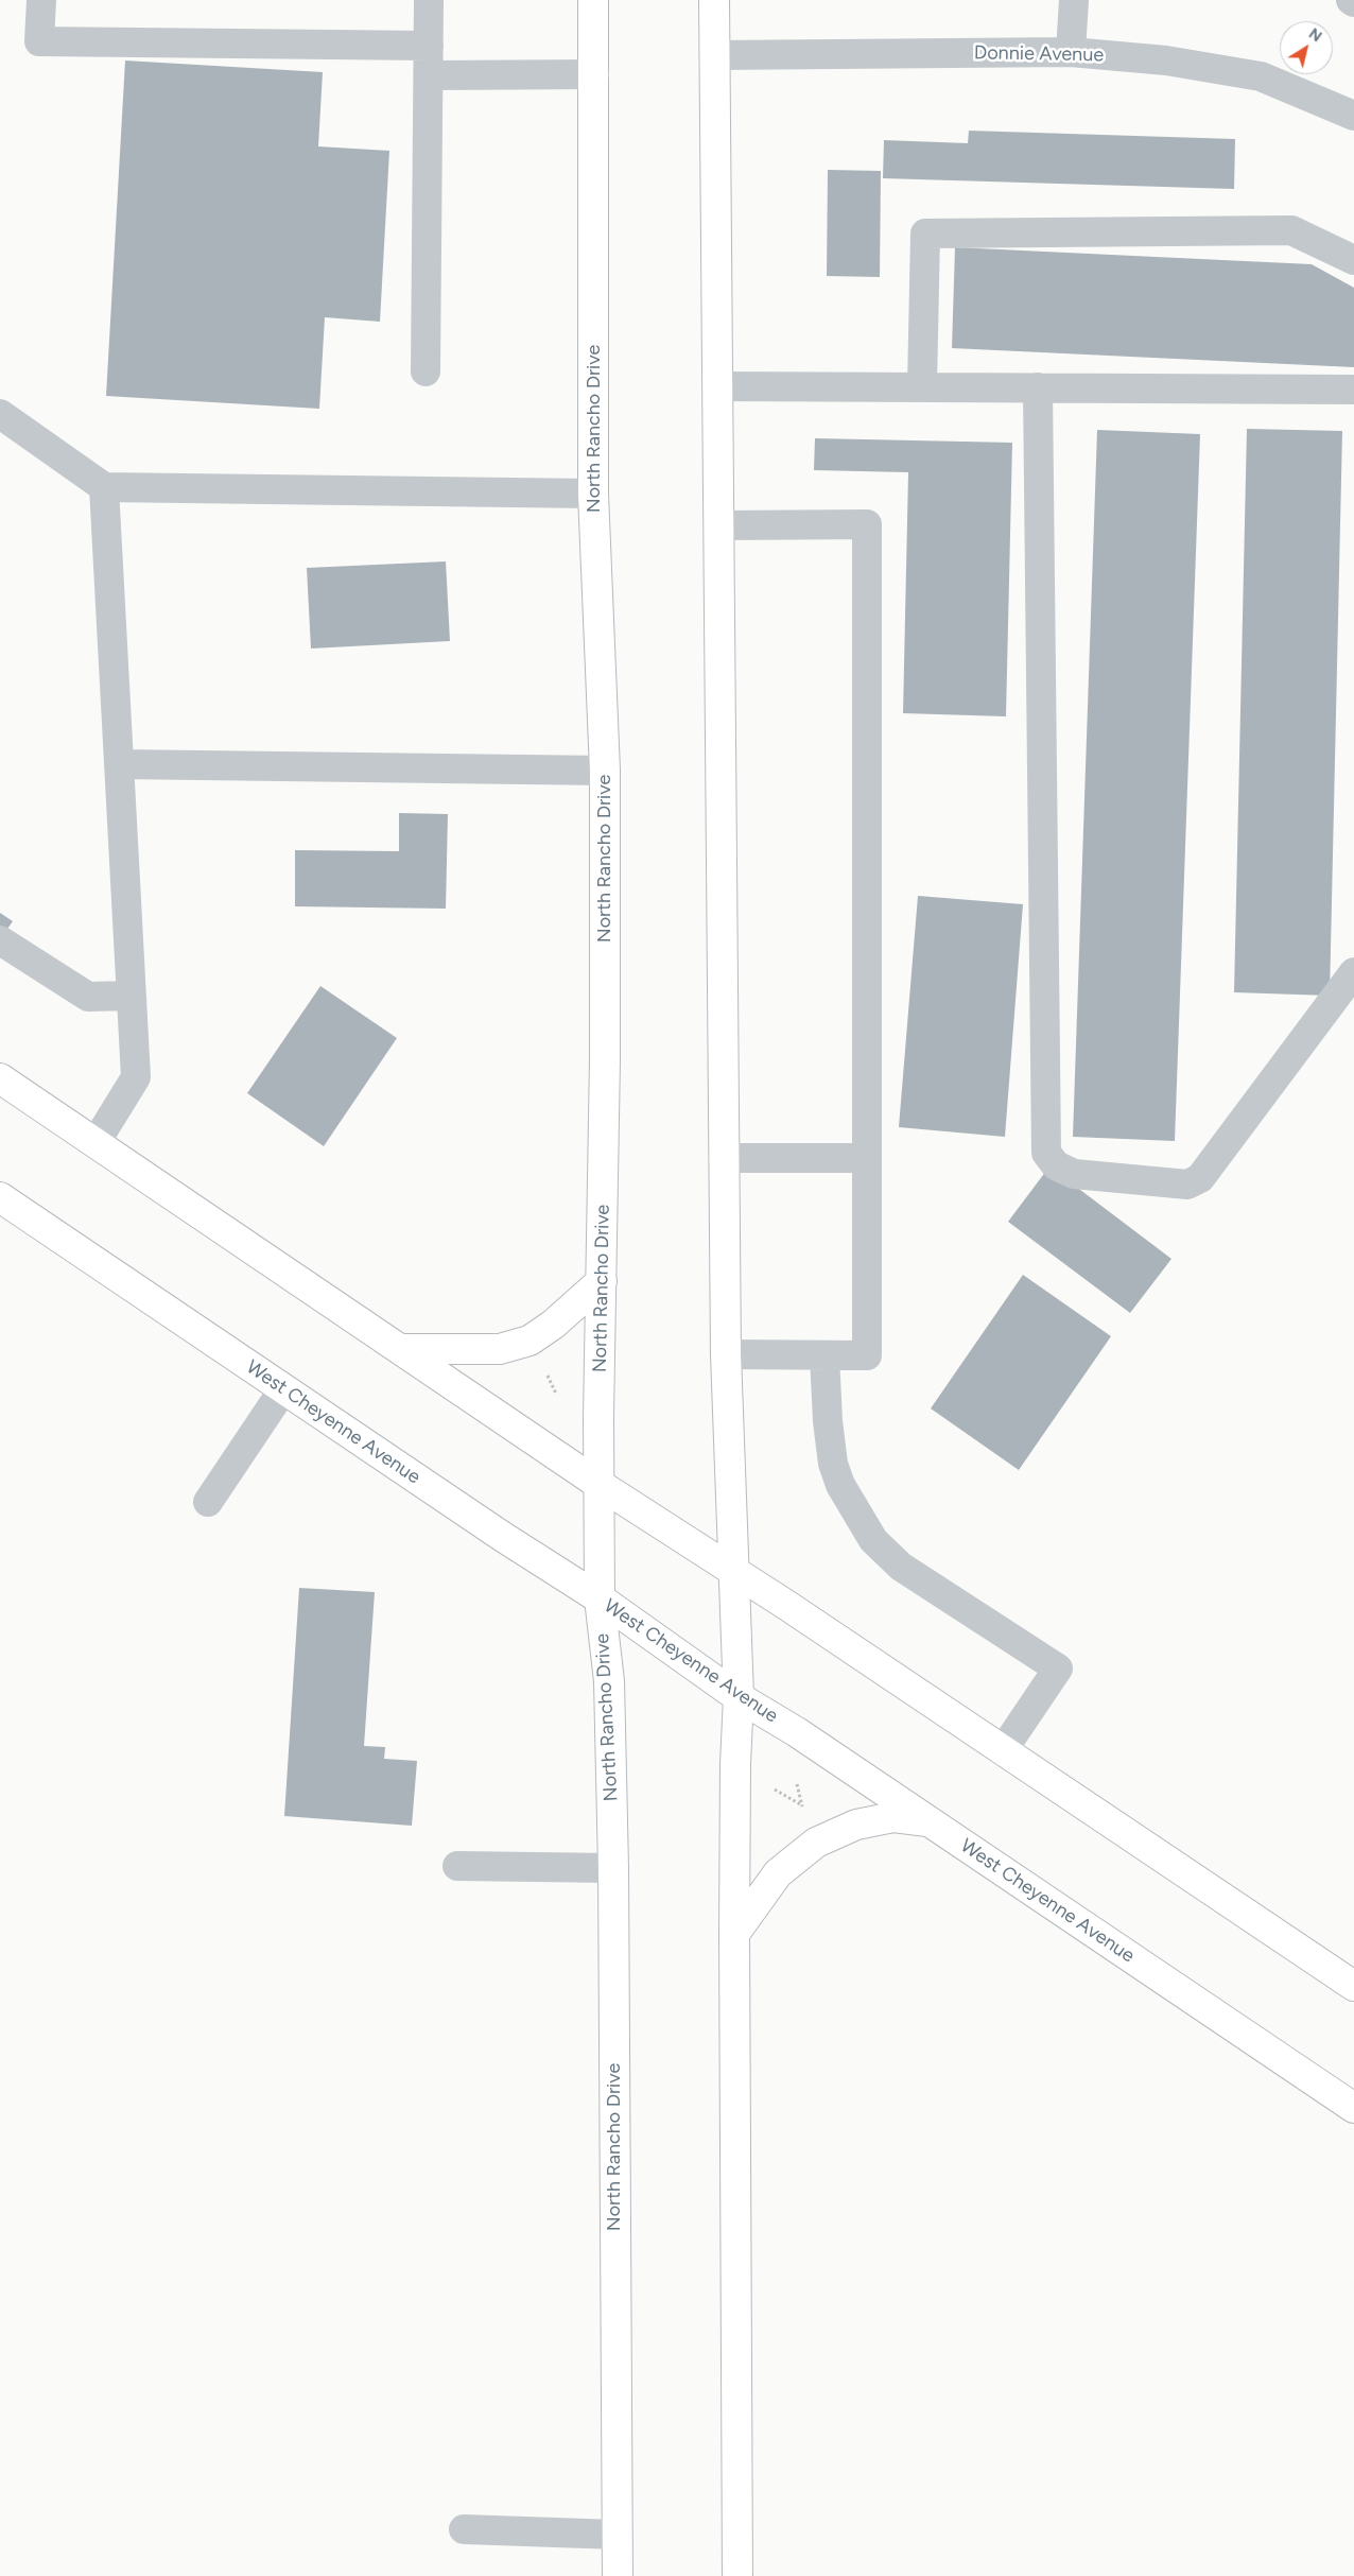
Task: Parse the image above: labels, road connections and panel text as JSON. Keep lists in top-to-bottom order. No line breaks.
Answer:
{"streets":{"main road":["North Rancho Drive","West Cheyenne Avenue"],"street":["Donnie Avenue"]},"crossings":[["North Rancho Drive","West Cheyenne Avenue"]],"north":"top right"}
